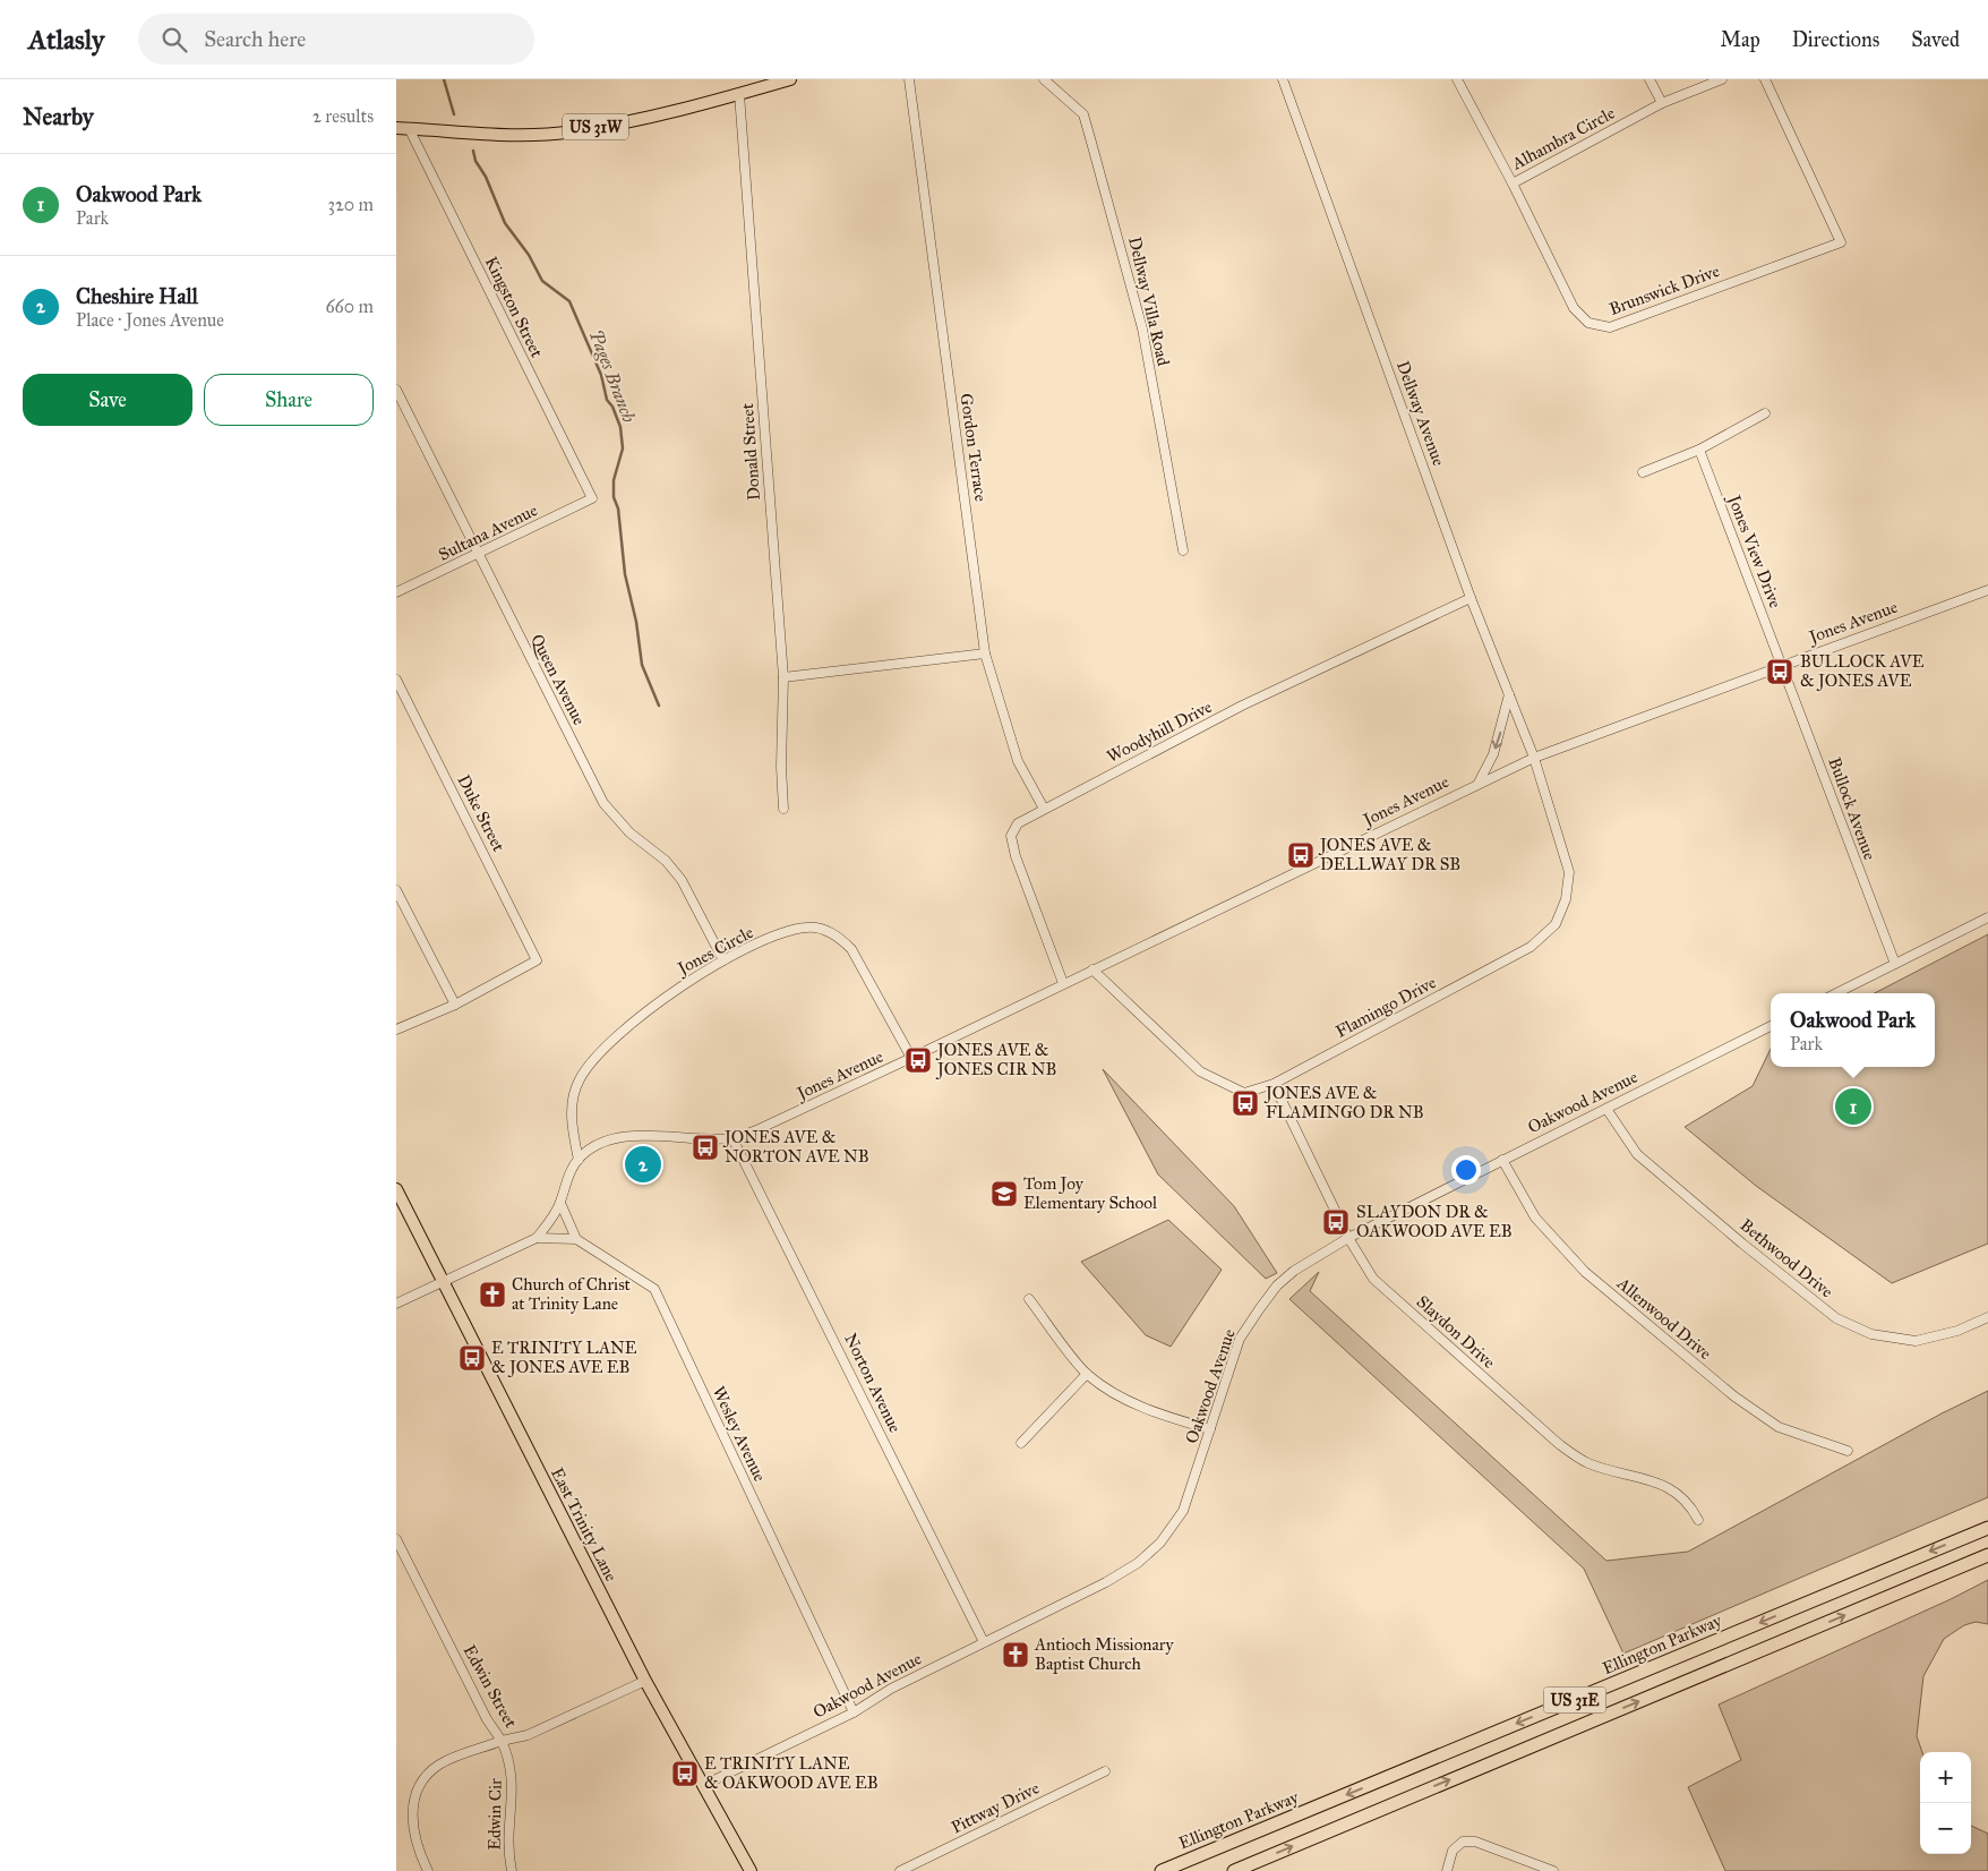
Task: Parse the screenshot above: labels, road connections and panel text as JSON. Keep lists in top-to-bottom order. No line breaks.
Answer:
{"streets":{"highway":["Ellington Parkway","US 31E"],"main road":["US 31W","East Trinity Lane"],"street":["Alhambra Circle","Brunswick Drive","Dellway Villa Road","Kingston Street","Dellway Avenue","Gordon Terrace","Donald Street","Sultana Avenue","Jones View Drive","Jones Avenue","Queen Avenue","Woodyhill Drive","Bullock Avenue","Duke Street","Jones Circle","Flamingo Drive","Oakwood Avenue","Bethwood Drive","Allenwood Drive","Slaydon Drive","Norton Avenue","Wesley Avenue","Edwin Street","Pittway Drive","Edwin Cir"]},"crossings":[["US 31W","Kingston Street"],["US 31W","Donald Street"],["Alhambra Circle","Brunswick Drive"],["Kingston Street","Sultana Avenue"],["Dellway Avenue","Jones Avenue"],["Dellway Avenue","Woodyhill Drive"],["Dellway Avenue","Flamingo Drive"],["Gordon Terrace","Woodyhill Drive"],["Sultana Avenue","Queen Avenue"],["Jones View Drive","Jones Avenue"],["Jones View Drive","Bullock Avenue"],["Jones Avenue","Woodyhill Drive"],["Jones Avenue","Bullock Avenue"],["Jones Avenue","Jones Circle"],["Jones Avenue","Flamingo Drive"],["Jones Avenue","Norton Avenue"],["Jones Avenue","East Trinity Lane"],["Queen Avenue","Jones Circle"],["Flamingo Drive","Slaydon Drive"],["Oakwood Avenue","Bethwood Drive"],["Oakwood Avenue","Allenwood Drive"],["Oakwood Avenue","Slaydon Drive"],["Oakwood Avenue","Norton Avenue"],["Oakwood Avenue","Wesley Avenue"],["Oakwood Avenue","East Trinity Lane"],["East Trinity Lane","Edwin Street"],["Edwin Street","Edwin Cir"]],"water":["Pages Branch"],"places":{"bus stop":["BULLOCK AVE & JONES AVE","JONES AVE & DELLWAY DR SB","JONES AVE & JONES CIR NB","JONES AVE & FLAMINGO DR NB","JONES AVE & NORTON AVE NB","SLAYDON DR & OAKWOOD AVE EB","E TRINITY LANE & JONES AVE EB","E TRINITY LANE & OAKWOOD AVE EB"],"school or university":["Tom Joy Elementary School"],"church":["Church of Christ at Trinity Lane","Antioch Missionary Baptist Church"]},"page":{"header":"Atlasly","search":"Search here","nav":["Map","Directions","Saved"],"heading":["Nearby","2 results"],"list":[{"mark":"1","name":"Oakwood Park","note":"Park","value":"320 m"},{"mark":"2","name":"Cheshire Hall","note":"Place · Jones Avenue","value":"660 m"}],"buttons":["Save","Share"],"popup":["Oakwood Park","Park"],"pins":["1","2"],"map_buttons":["+","−"]}}
